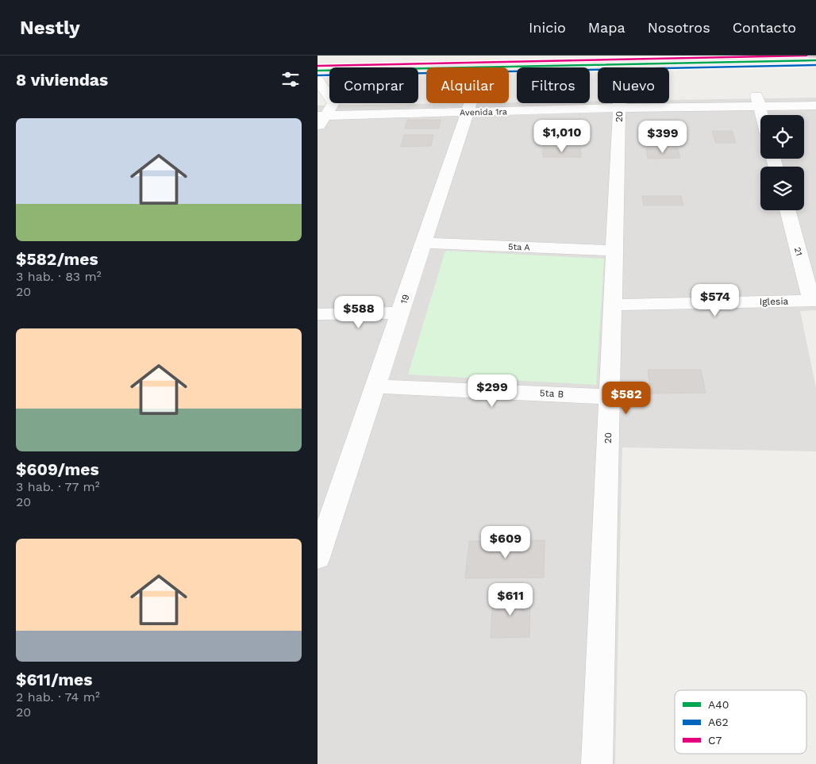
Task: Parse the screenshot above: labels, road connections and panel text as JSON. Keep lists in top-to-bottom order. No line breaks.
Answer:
{"streets":{"street":["Avenida 1ra","20","5ta A","21","19","Iglesia","5ta B"]},"crossings":[["Avenida 1ra","20"],["Avenida 1ra","19"],["20","5ta A"],["20","Iglesia"],["20","5ta B"],["5ta A","19"],["21","Iglesia"],["19","5ta B"]],"lines":["transit line C7","transit line A40","transit line A62"],"legend":["A40","A62","C7"],"page":{"header":"Nestly","nav":["Inicio","Mapa","Nosotros","Contacto"],"heading":"8 viviendas","chip":["Comprar","Alquilar","Filtros","Nuevo"],"list":[{"name":"$582/mes","note":"3 hab. · 83 m² · 20"},{"name":"$609/mes","note":"3 hab. · 77 m² · 20"},{"name":"$611/mes","note":"2 hab. · 74 m² · 20"}],"price":["$1,010","$399","$574","$588","$299","$582","$609","$611"]}}
